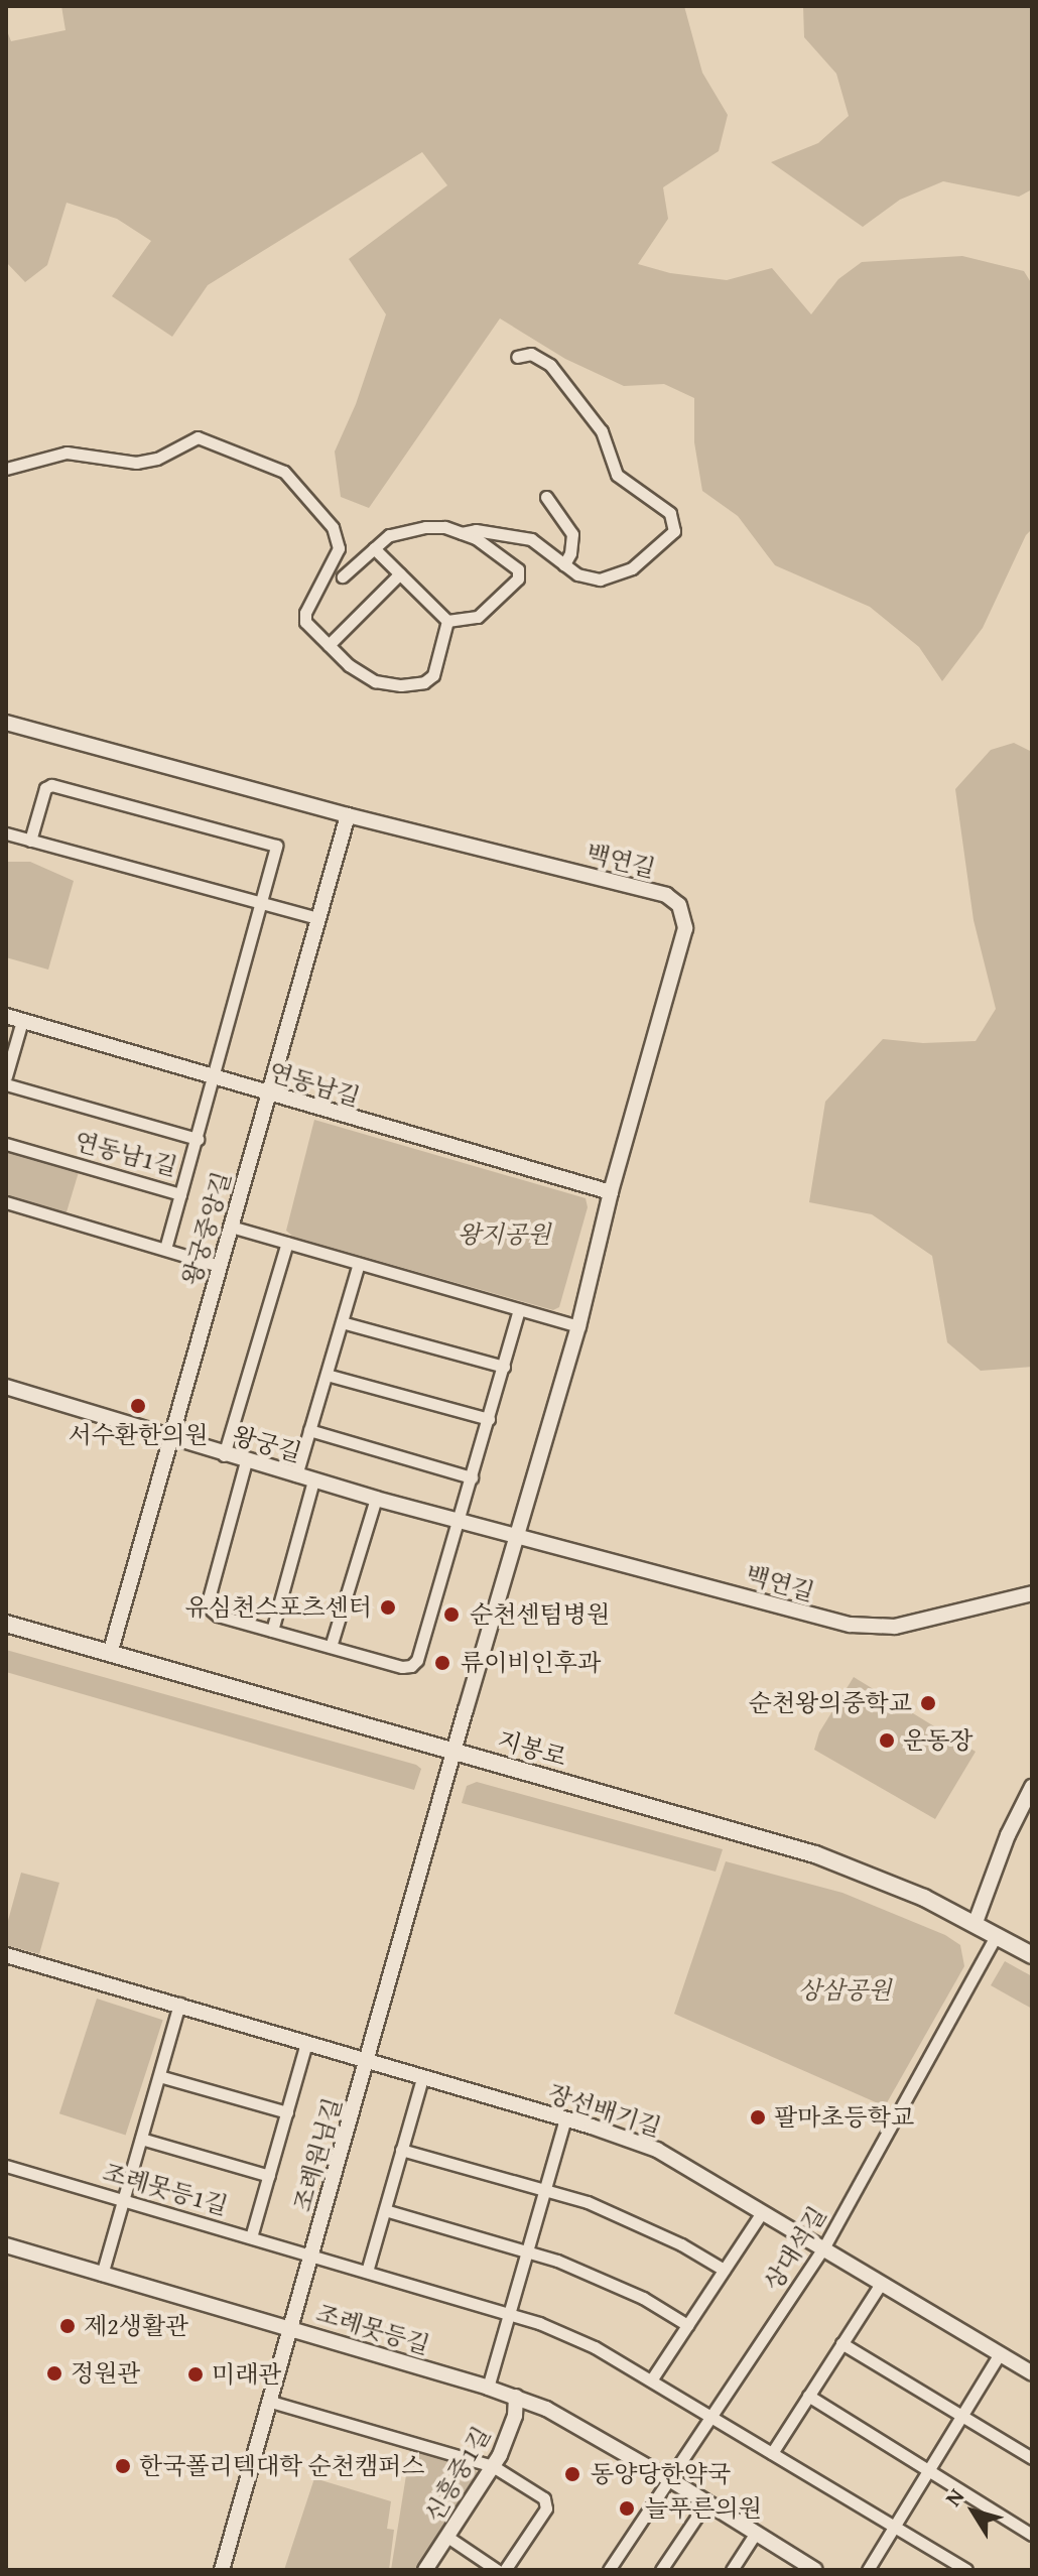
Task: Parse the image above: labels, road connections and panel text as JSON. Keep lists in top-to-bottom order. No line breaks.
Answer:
{"streets":{"main road":["지봉로"],"street":["백연길","연동남길","연동남1길","왕궁중앙길","왕궁길","장선배기길","조례원님길","조례못등1길","상대석길","조례못등길","신흥중1길"]},"crossings":[["백연길","연동남길"],["백연길","왕궁중앙길"],["백연길","왕궁길"],["백연길","지봉로"],["백연길","조례원님길"],["연동남길","연동남1길"],["연동남길","왕궁중앙길"],["왕궁중앙길","왕궁길"],["왕궁중앙길","지봉로"],["지봉로","조례원님길"],["지봉로","상대석길"],["장선배기길","조례원님길"],["장선배기길","상대석길"],["조례원님길","조례못등1길"],["조례원님길","조례못등길"],["조례못등1길","상대석길"],["상대석길","조례못등길"],["조례못등길","신흥중1길"]],"parks":["왕지공원","상삼공원"],"places":["서수환한의원","유심천스포츠센터","순천센텀병원","류이비인후과","순천왕의중학교","운동장","팔마초등학교","제2생활관","정원관","미래관","한국폴리텍대학 순천캠퍼스","동양당한약국","늘푸른의원"],"north":"top left"}
